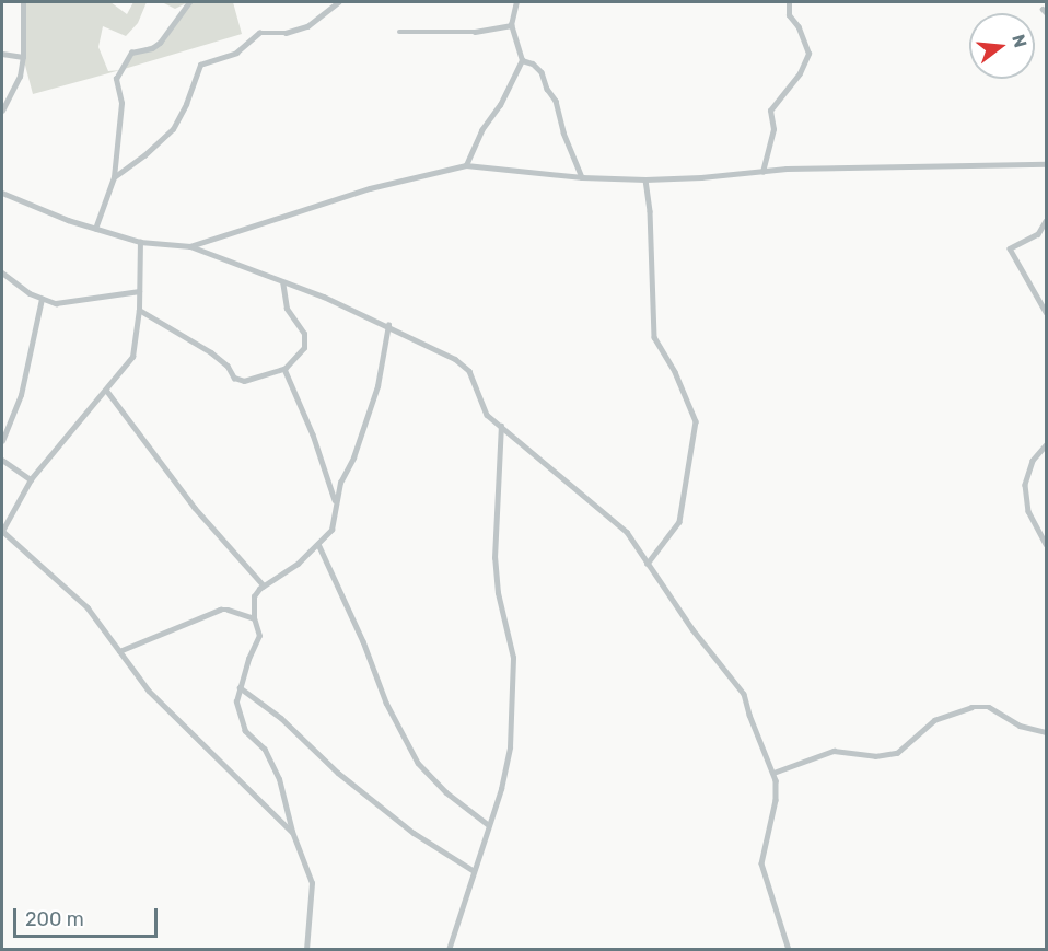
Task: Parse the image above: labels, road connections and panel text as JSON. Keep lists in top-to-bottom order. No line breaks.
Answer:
{"scale_bar":"200 m","north":"right"}
